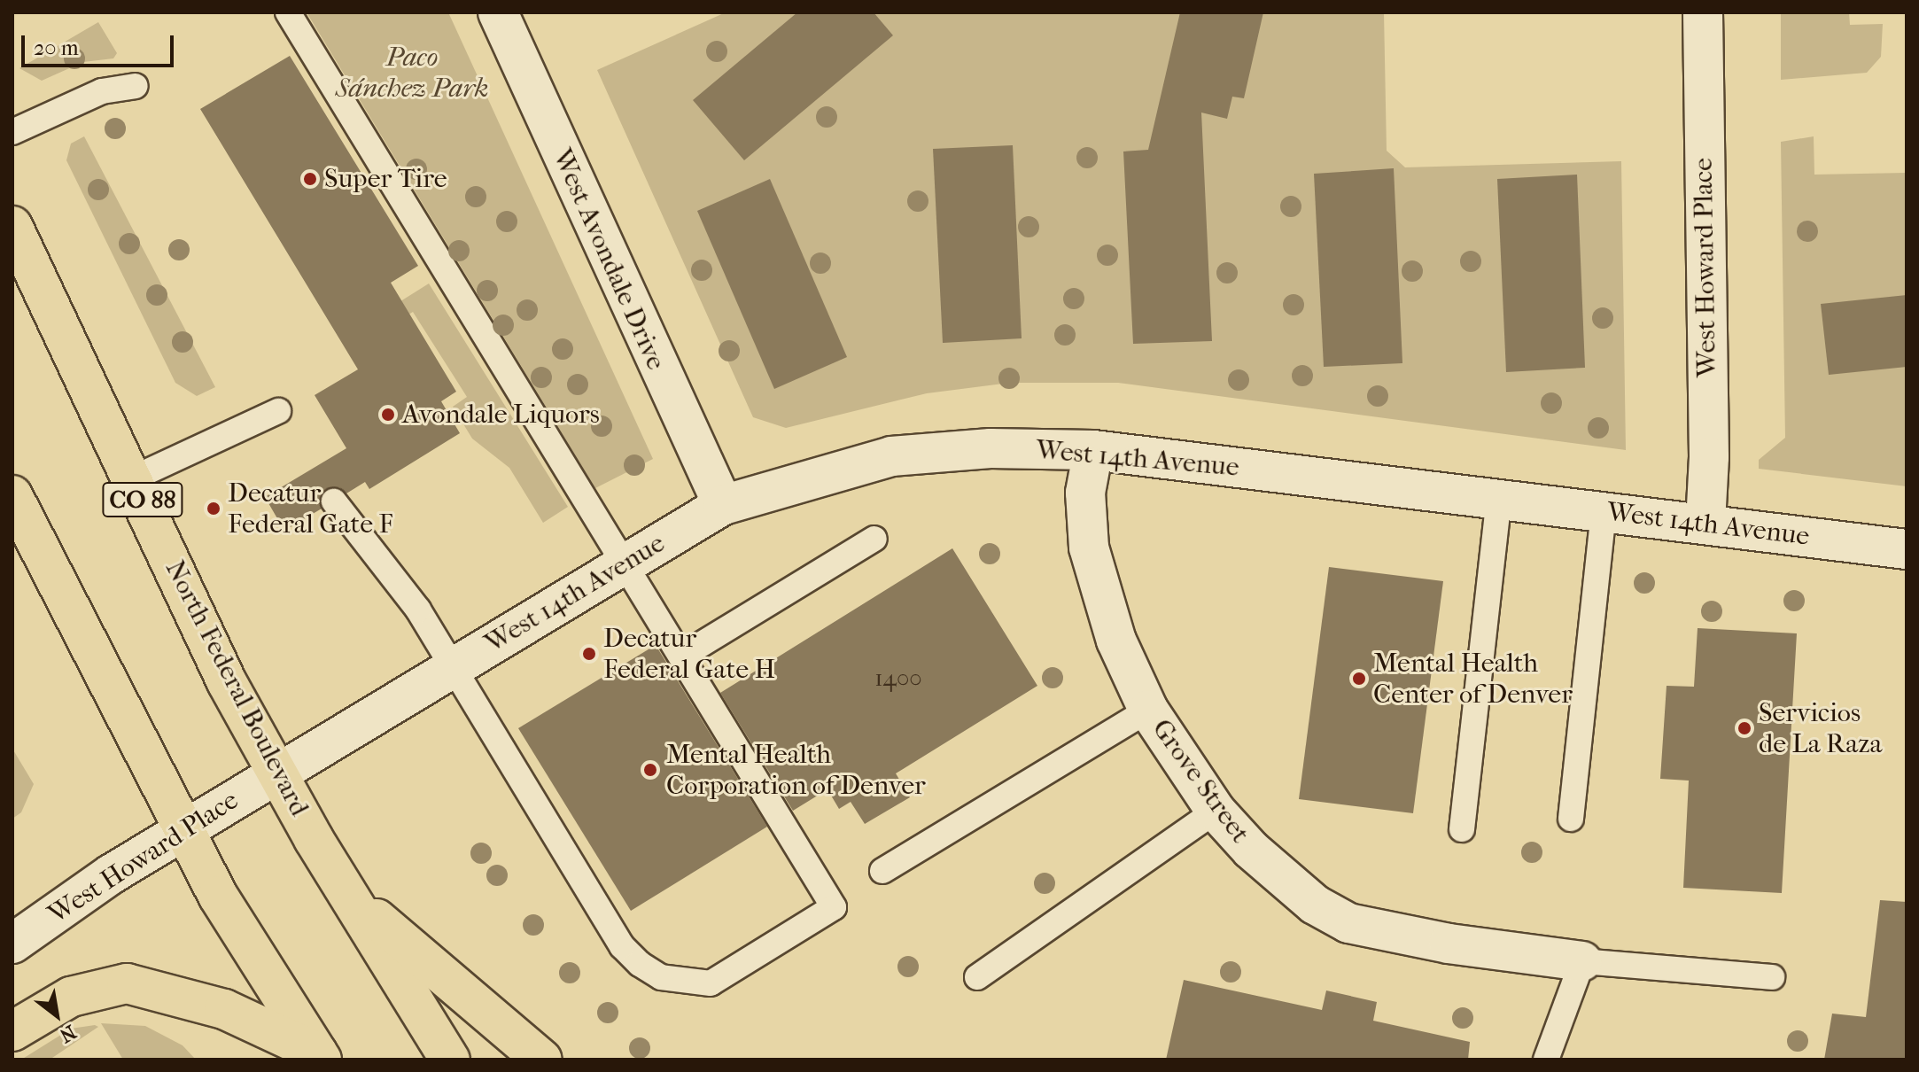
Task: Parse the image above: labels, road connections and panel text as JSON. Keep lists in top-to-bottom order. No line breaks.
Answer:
{"streets":{"main road":["CO 88","North Federal Boulevard"],"street":["West Avondale Drive","West Howard Place","West 14th Avenue","Grove Street"]},"crossings":[["West Avondale Drive","West 14th Avenue"],["West Howard Place","West 14th Avenue"],["West Howard Place","North Federal Boulevard"],["West 14th Avenue","North Federal Boulevard"],["West 14th Avenue","Grove Street"]],"parks":["Paco Sánchez Park"],"places":["Super Tire","Avondale Liquors","Decatur Federal Gate F","Decatur Federal Gate H","Mental Health Center of Denver","Servicios de La Raza","Mental Health Corporation of Denver"],"house_numbers":["1400"],"scale_bar":"20 m","north":"bottom right"}
